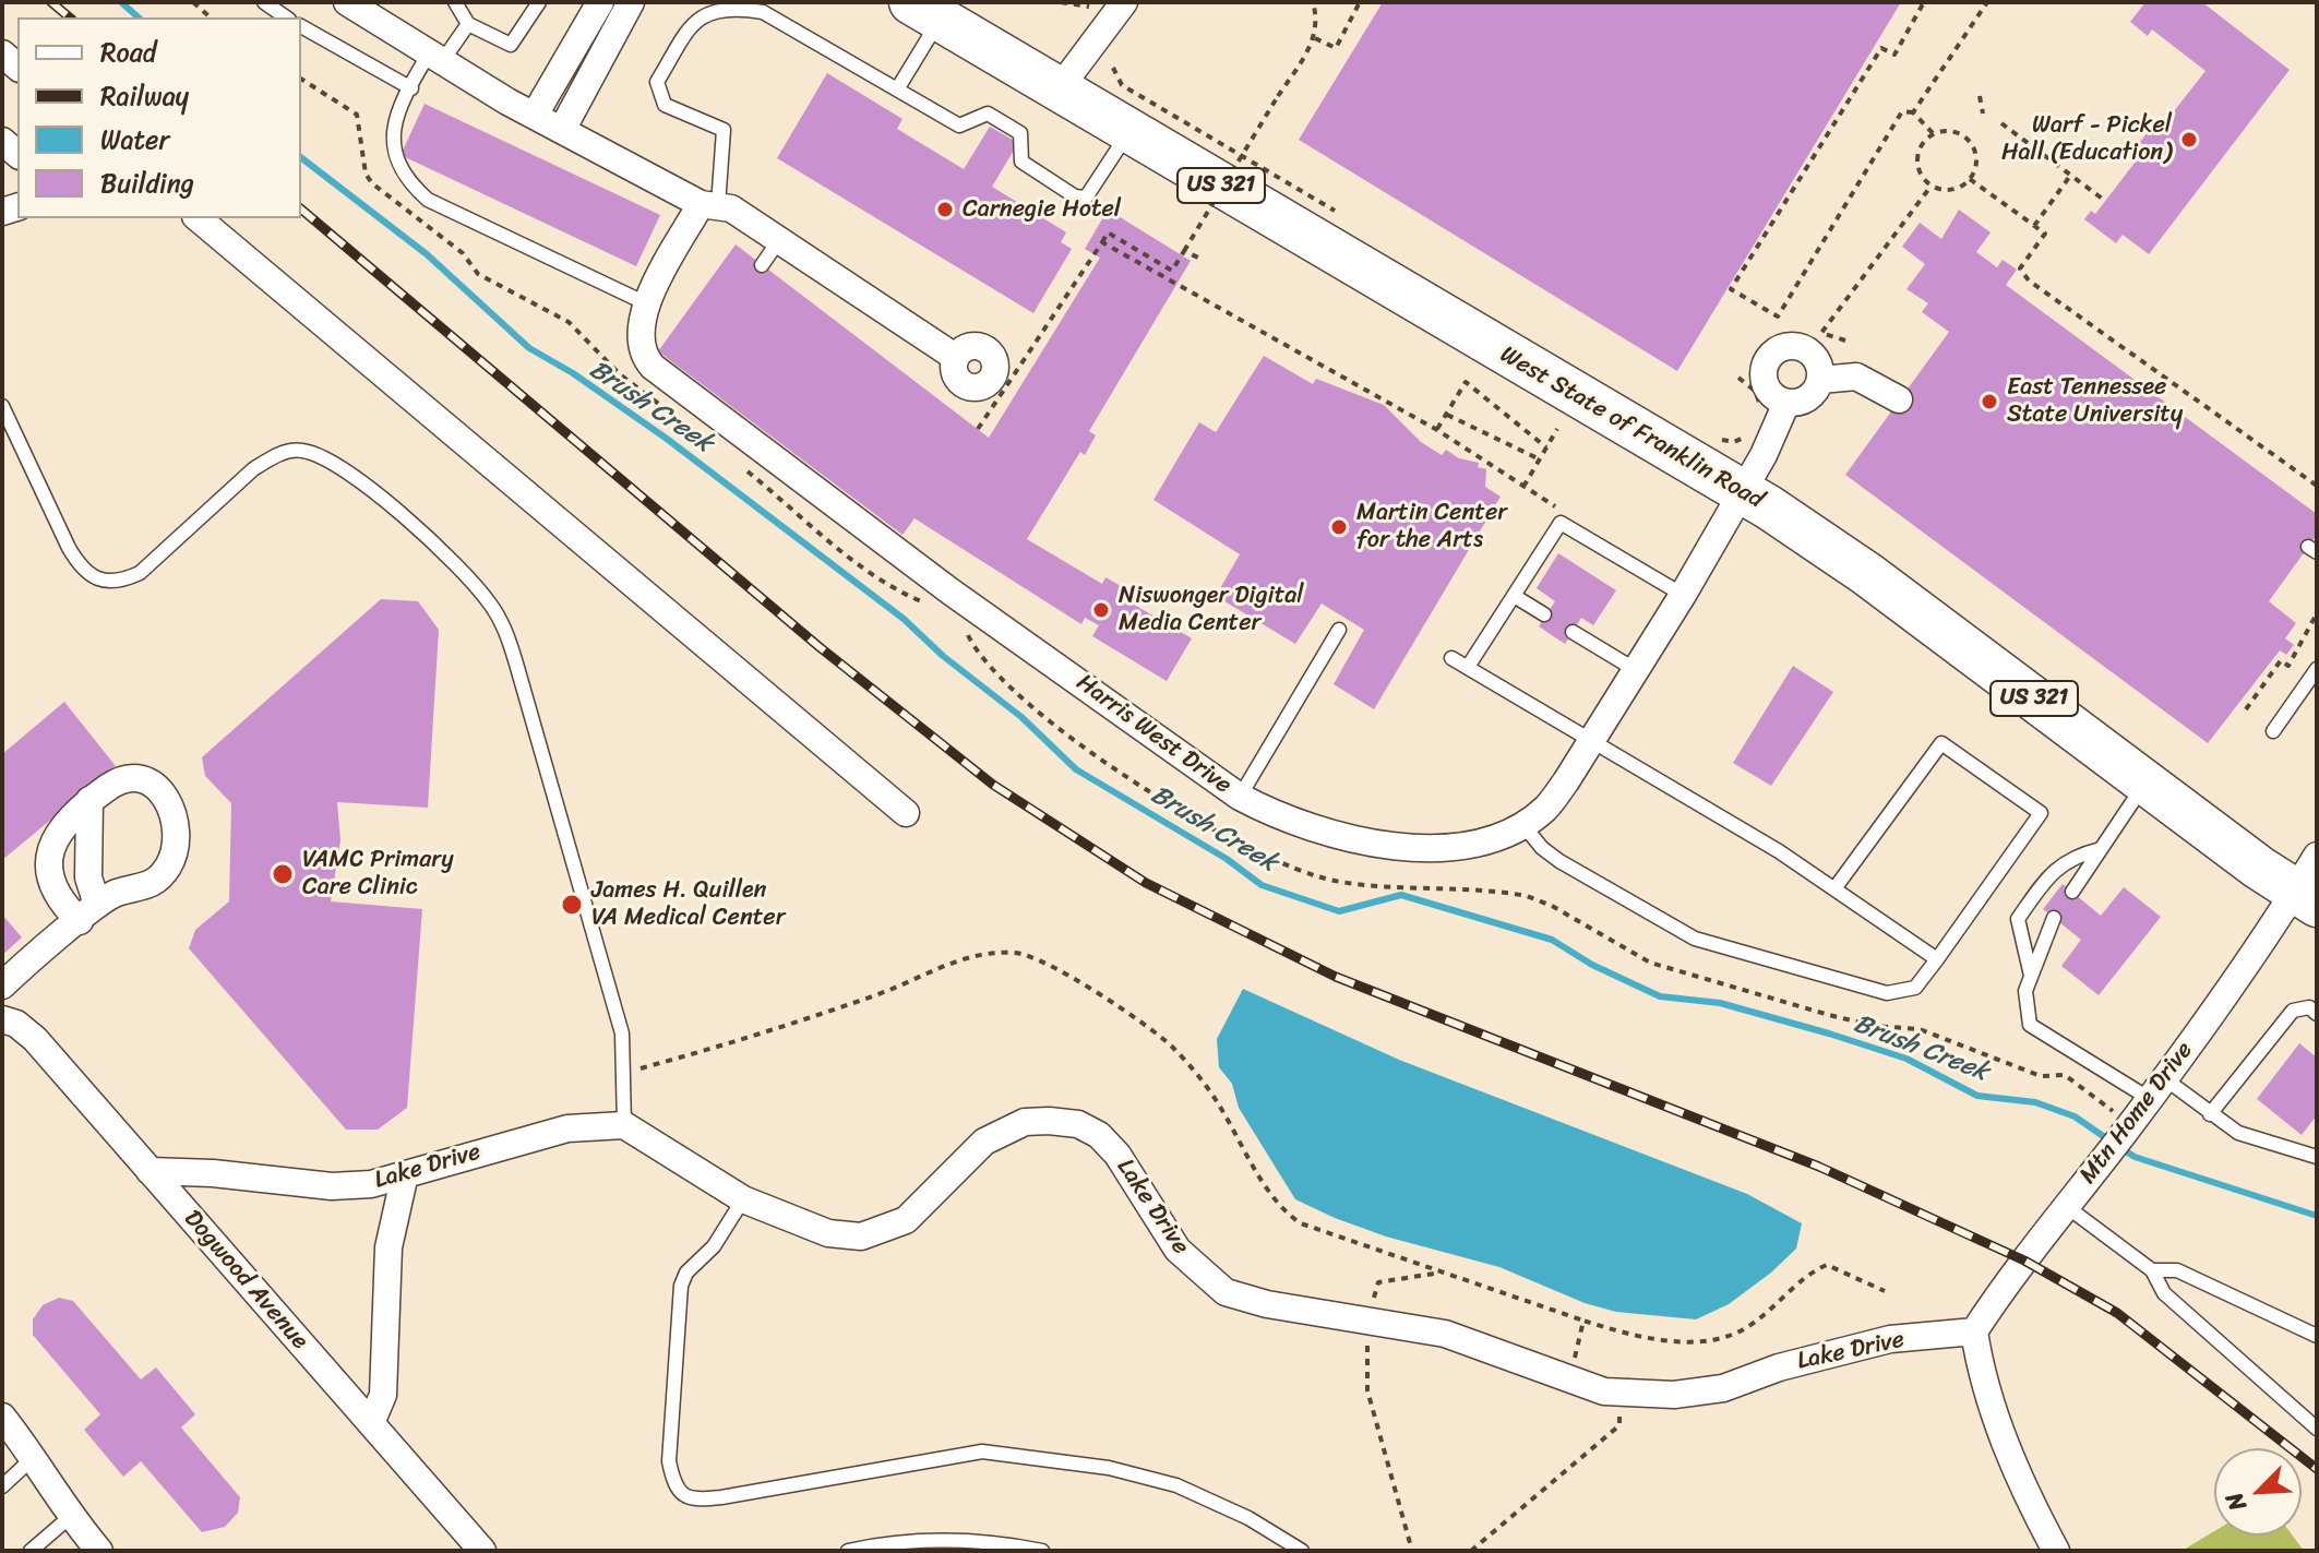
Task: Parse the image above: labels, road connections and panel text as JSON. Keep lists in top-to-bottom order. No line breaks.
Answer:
{"streets":{"highway":["US 321","West State of Franklin Road"],"street":["Harris West Drive","Mtn Home Drive","Lake Drive","Dogwood Avenue"]},"crossings":[["West State of Franklin Road","Harris West Drive"],["West State of Franklin Road","Mtn Home Drive"],["Mtn Home Drive","Lake Drive"],["Lake Drive","Dogwood Avenue"]],"water":["Brush Creek"],"places":["Warf - Pickel Hall (Education)","Carnegie Hotel","East Tennessee State University","Martin Center for the Arts","Niswonger Digital Media Center","VAMC Primary Care Clinic","James H. Quillen VA Medical Center"],"legend":["Road","Railway","Water","Building"],"north":"bottom left"}
